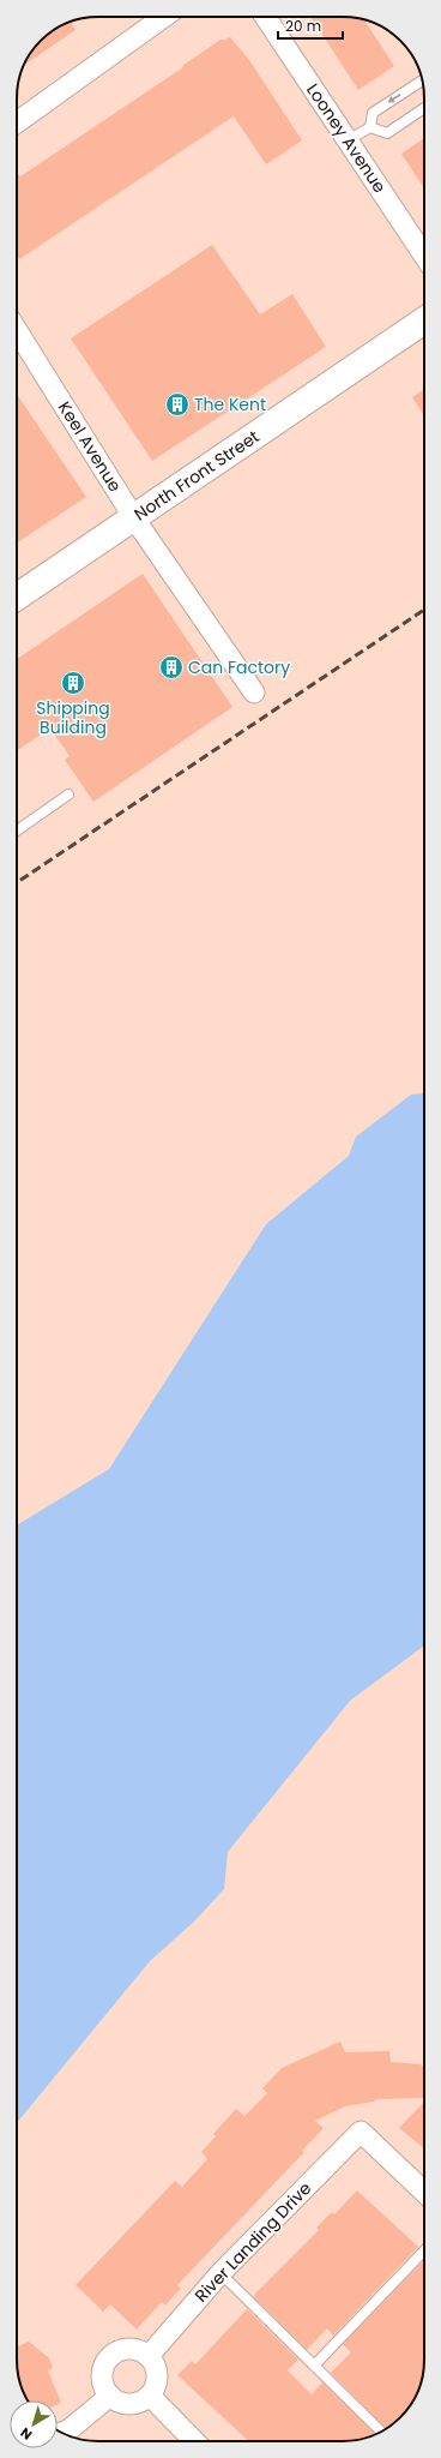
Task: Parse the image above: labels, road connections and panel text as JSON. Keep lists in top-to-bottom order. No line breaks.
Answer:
{"streets":{"street":["Looney Avenue","Keel Avenue","North Front Street","River Landing Drive"]},"crossings":[["Keel Avenue","North Front Street"]],"places":{"building":["The Kent","Can Factory","Shipping Building"]},"scale_bar":"20 m","north":"bottom left"}
